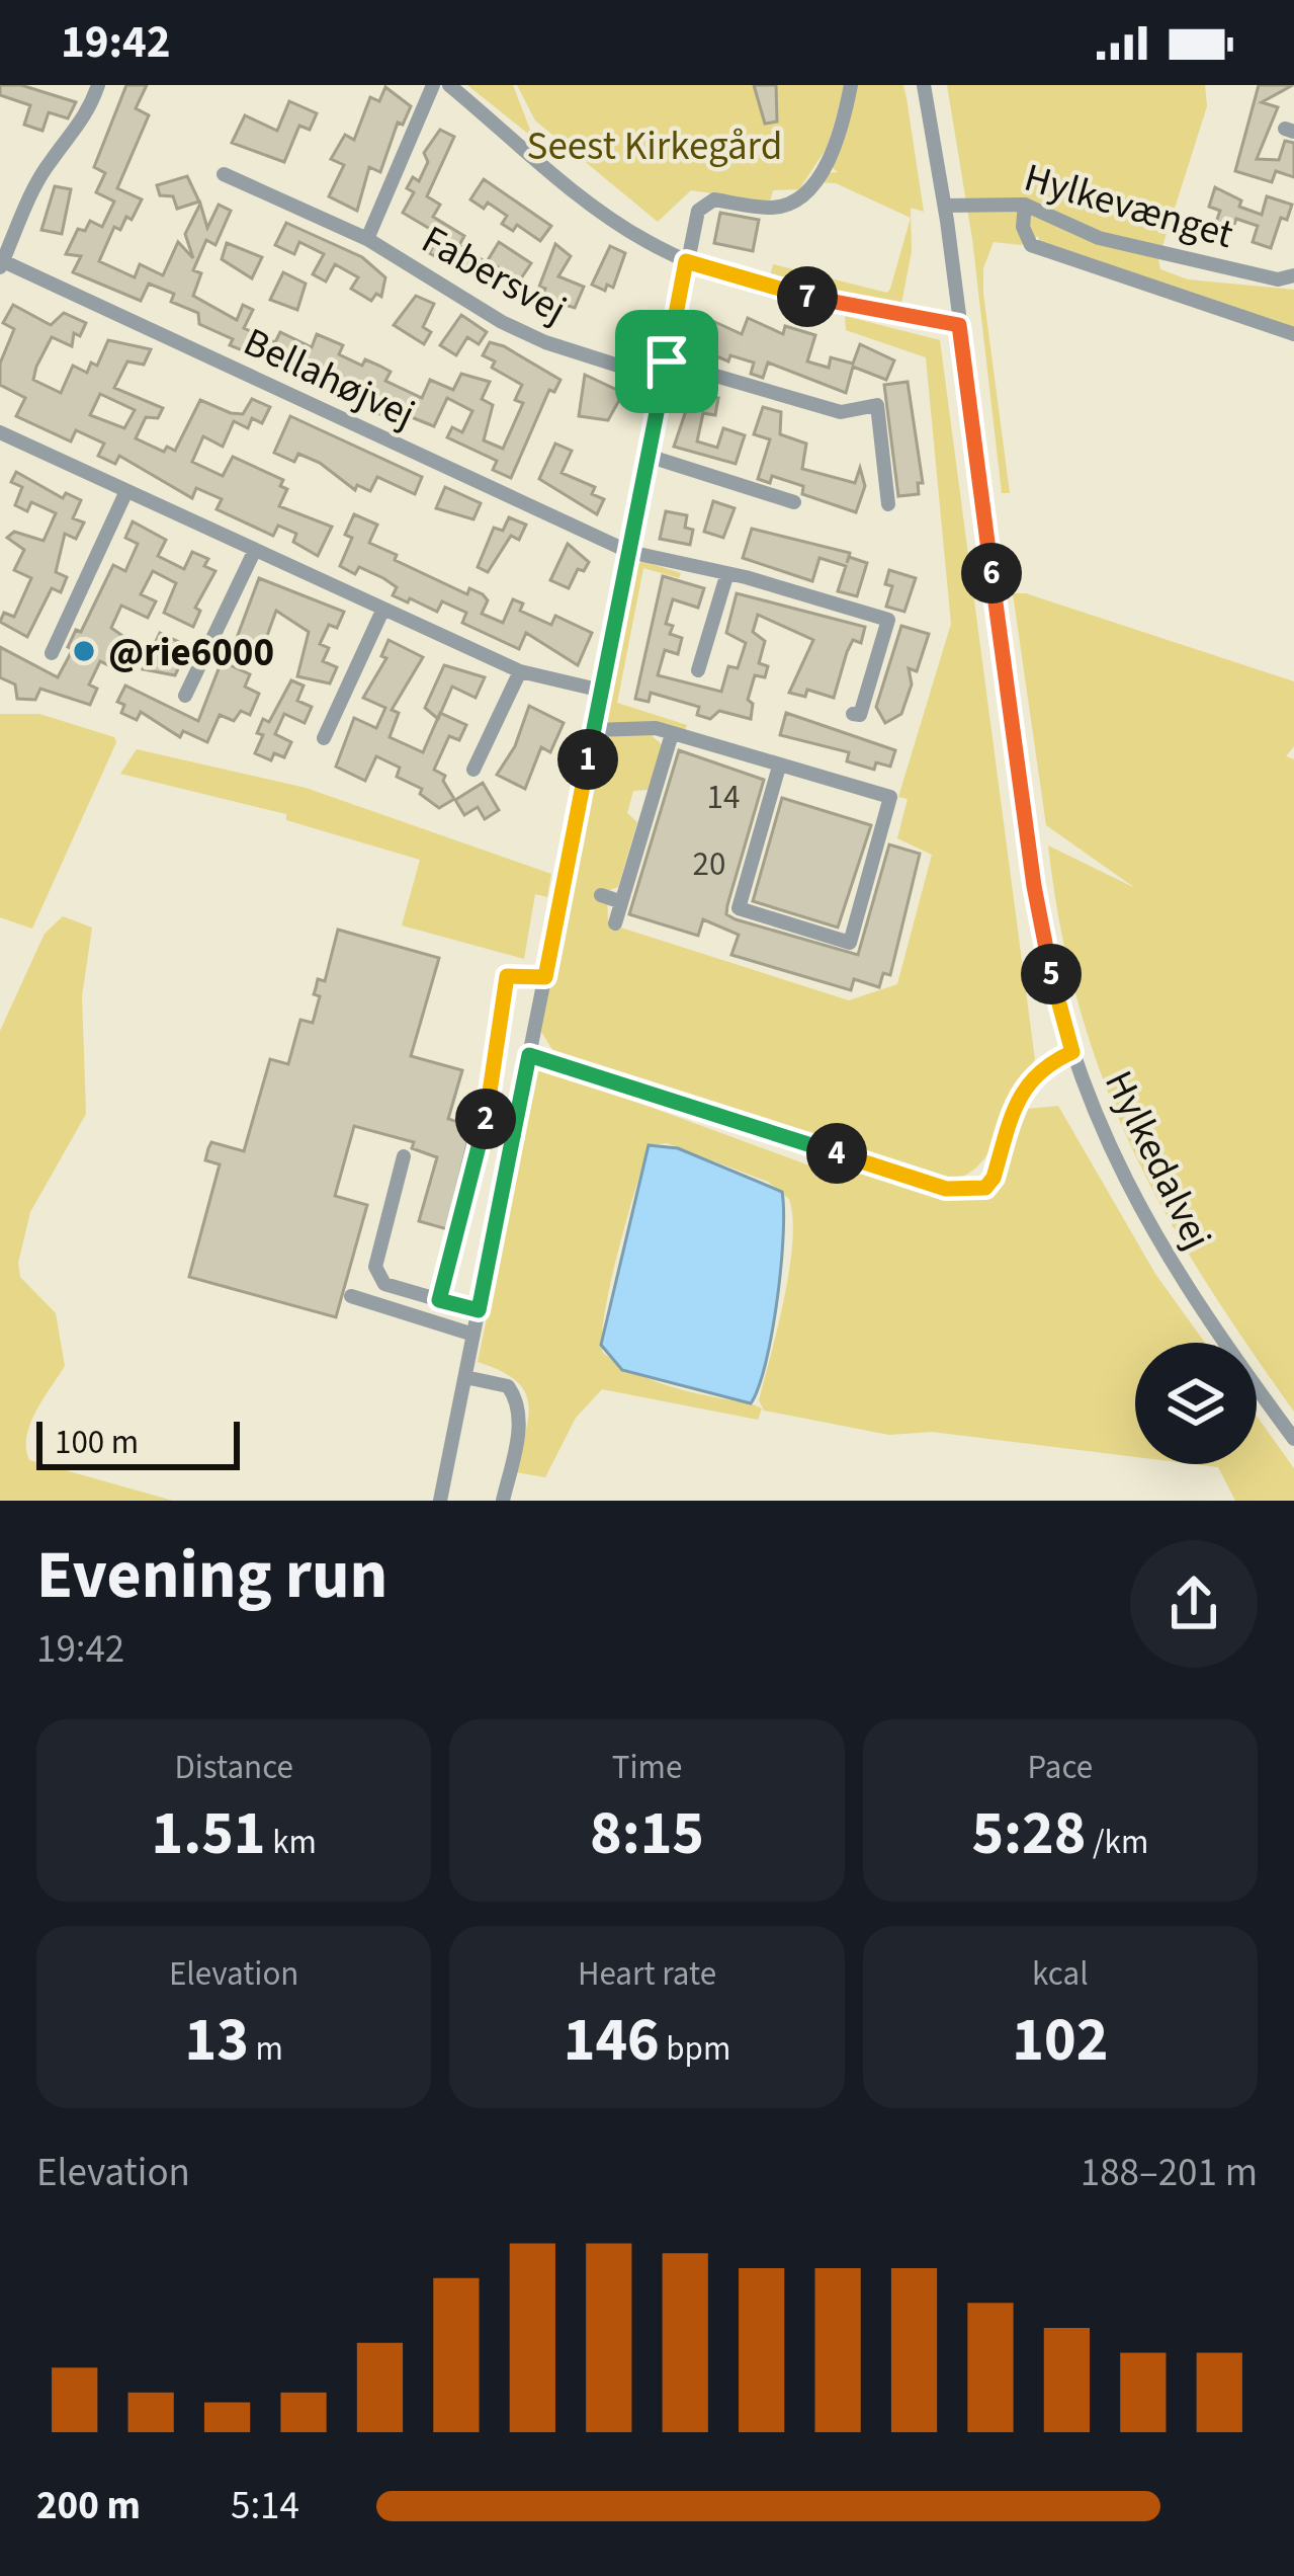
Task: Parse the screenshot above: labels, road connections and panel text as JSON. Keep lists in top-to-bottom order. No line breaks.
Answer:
{"streets":{"street":["Hylkevænget","Fabersvej","Bellahøjvej","Hylkedalvej"]},"crossings":[["Hylkevænget","Hylkedalvej"]],"parks":["Seest Kirkegård"],"places":["@rie6000"],"house_numbers":["14","20"],"scale_bar":"100 m","page":{"status":"19:42","pins":["7","6","1","5","2","4"],"scale":"100 m","heading":["Evening run","19:42"],"stats":[["Distance","1.51 km"],["Time","8:15"],["Pace","5:28 /km"],["Elevation","13 m"],["Heart rate","146 bpm"],["kcal","102"]],"chart":["Elevation","188–201 m"],"list":[{"name":"200 m","note":"5:14"}]}}
